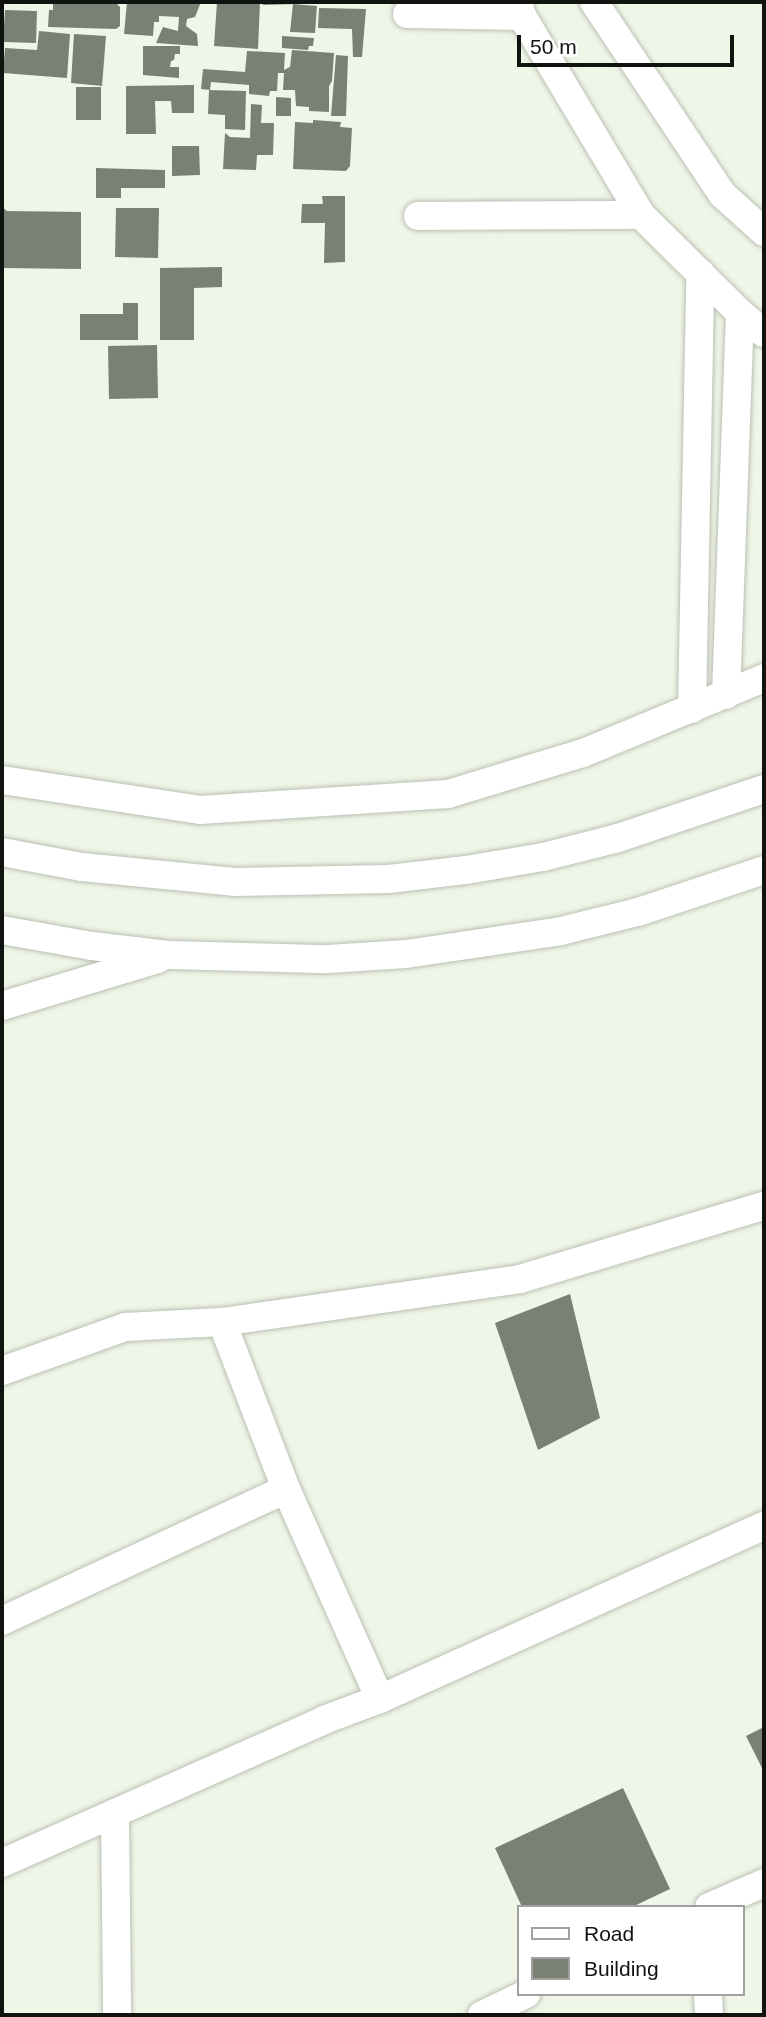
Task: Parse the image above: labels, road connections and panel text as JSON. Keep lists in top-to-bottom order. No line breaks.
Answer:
{"legend":["Road","Building"],"scale_bar":"50 m"}
